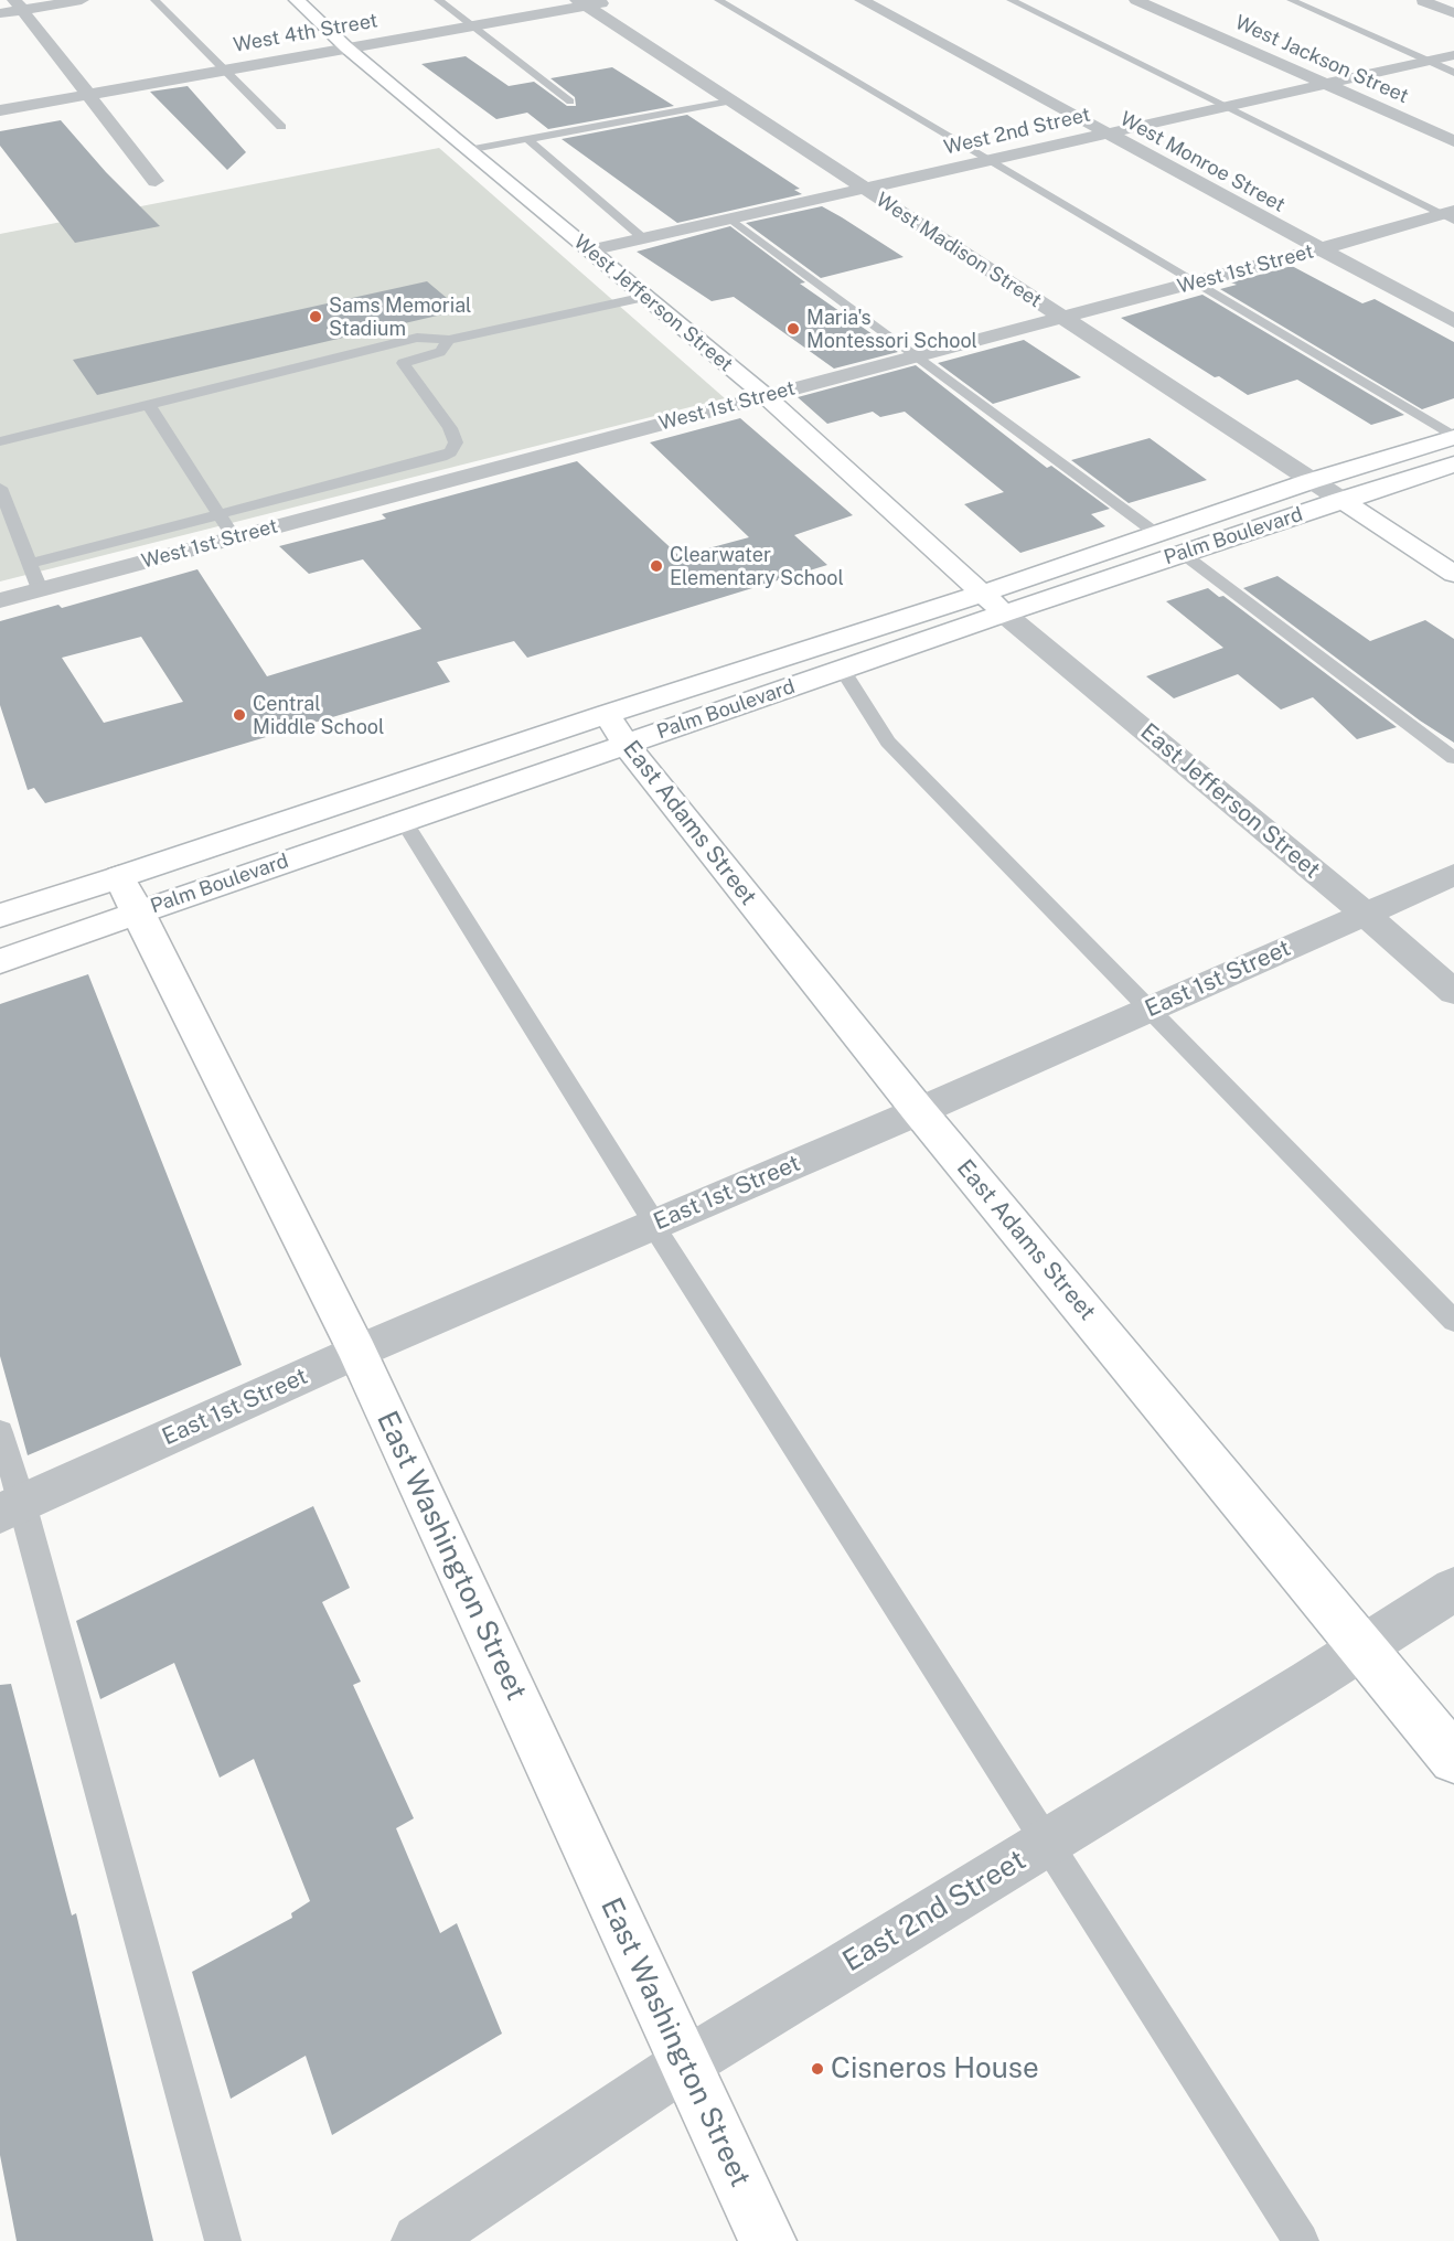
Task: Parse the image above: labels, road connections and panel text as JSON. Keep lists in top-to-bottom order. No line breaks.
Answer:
{"streets":{"main road":["West Jefferson Street","Palm Boulevard","East Adams Street","East Washington Street"],"street":["West 4th Street","West Jackson Street","West 2nd Street","West Monroe Street","West Madison Street","West 1st Street","East Jefferson Street","East 1st Street","East 2nd Street"]},"crossings":[["West 4th Street","West Madison Street"],["West 4th Street","West Jefferson Street"],["West Jackson Street","West 2nd Street"],["West 2nd Street","West Monroe Street"],["West 2nd Street","West Madison Street"],["West 2nd Street","West Jefferson Street"],["West Monroe Street","West 1st Street"],["West Madison Street","West 1st Street"],["West Madison Street","Palm Boulevard"],["West 1st Street","West Jefferson Street"],["West Jefferson Street","Palm Boulevard"],["West Jefferson Street","East Jefferson Street"],["Palm Boulevard","East Jefferson Street"],["Palm Boulevard","East Adams Street"],["Palm Boulevard","East Washington Street"],["East Jefferson Street","East 1st Street"],["East Adams Street","East 1st Street"],["East Adams Street","East 2nd Street"],["East 1st Street","East Washington Street"],["East Washington Street","East 2nd Street"]],"places":["Sams Memorial Stadium","Maria's Montessori School","Clearwater Elementary School","Central Middle School","Cisneros House"]}
